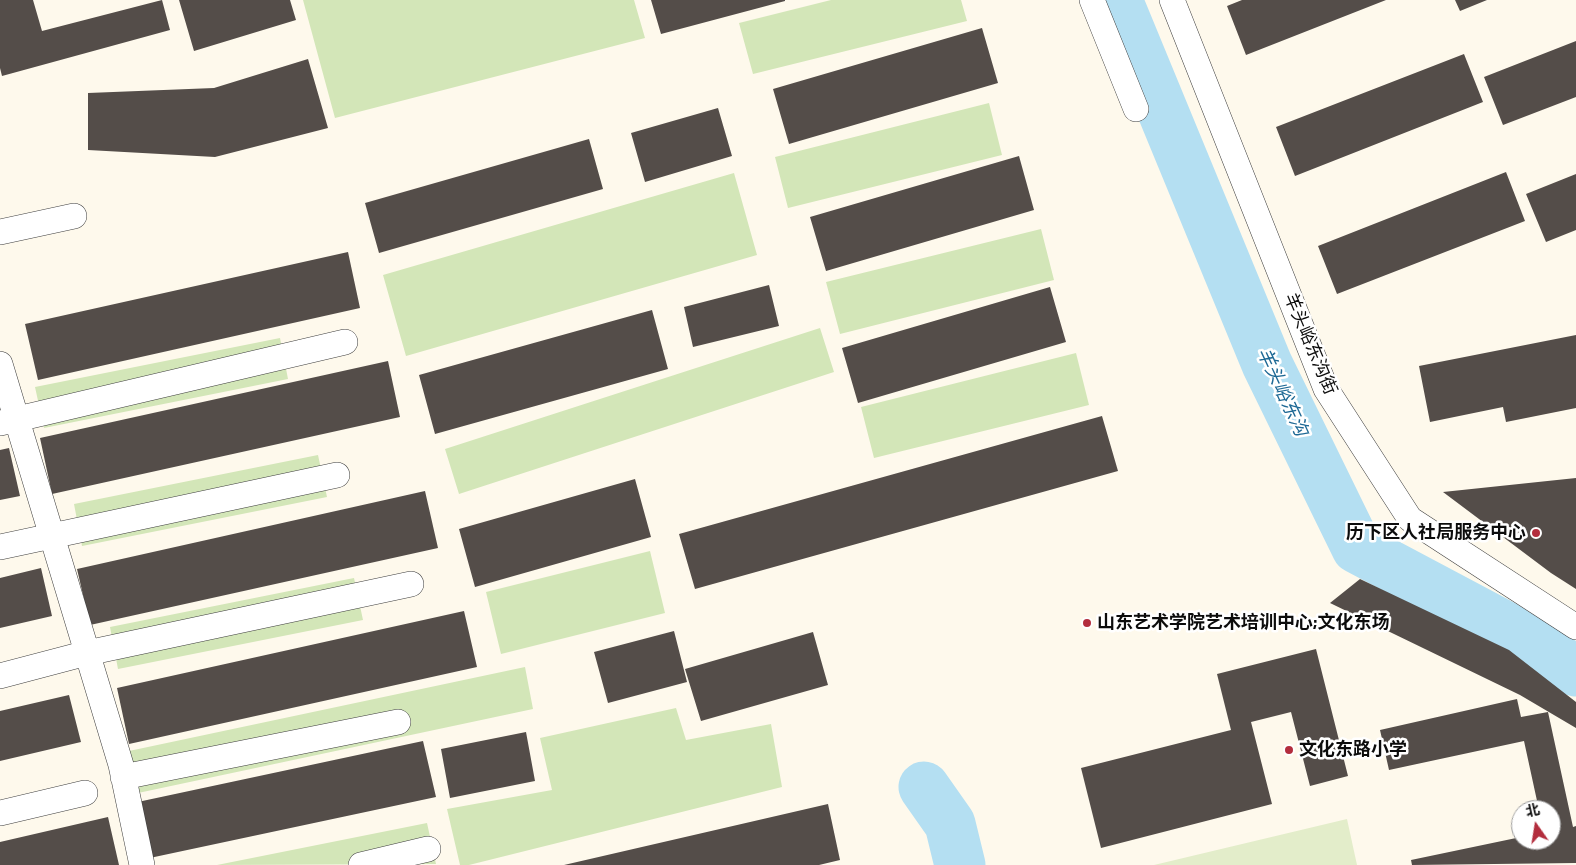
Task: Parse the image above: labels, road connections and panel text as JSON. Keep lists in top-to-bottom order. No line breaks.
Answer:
{"streets":{"street":["羊头峪东沟街"]},"water":["羊头峪东沟"],"places":["历下区人社局服务中心","山东艺术学院艺术培训中心;文化东场","文化东路小学"],"north":"top"}
